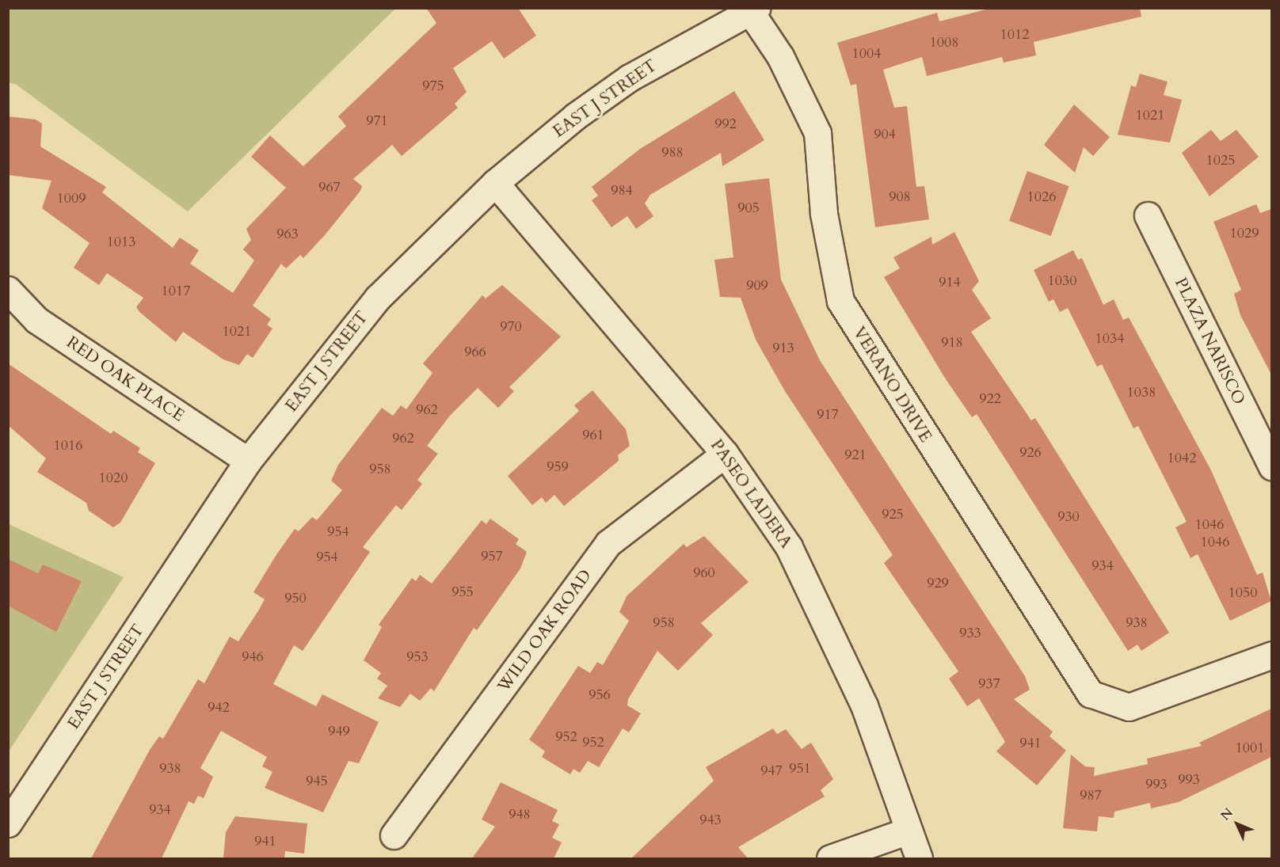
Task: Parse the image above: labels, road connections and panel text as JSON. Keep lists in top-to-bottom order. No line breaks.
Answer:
{"streets":{"street":["EAST J STREET","PLAZA NARISCO","RED OAK PLACE","VERANO DRIVE","PASEO LADERA","WILD OAK ROAD"]},"crossings":[["EAST J STREET","RED OAK PLACE"],["EAST J STREET","VERANO DRIVE"],["EAST J STREET","PASEO LADERA"],["PASEO LADERA","WILD OAK ROAD"]],"house_numbers":["1012","1008","1004","975","1021","971","992","904","988","1025","967","984","908","1026","1009","905","1029","963","1013","1030","914","909","1017","970","1021","1034","918","913","966","1038","922","962","917","961","962","1016","926","921","1042","959","958","1020","925","930","1046","954","1046","957","954","934","960","929","955","1050","950","958","938","933","946","953","937","956","942","949","952","952","941","1001","938","951","947","993","945","993","987","934","948","943","941"],"north":"top left"}
